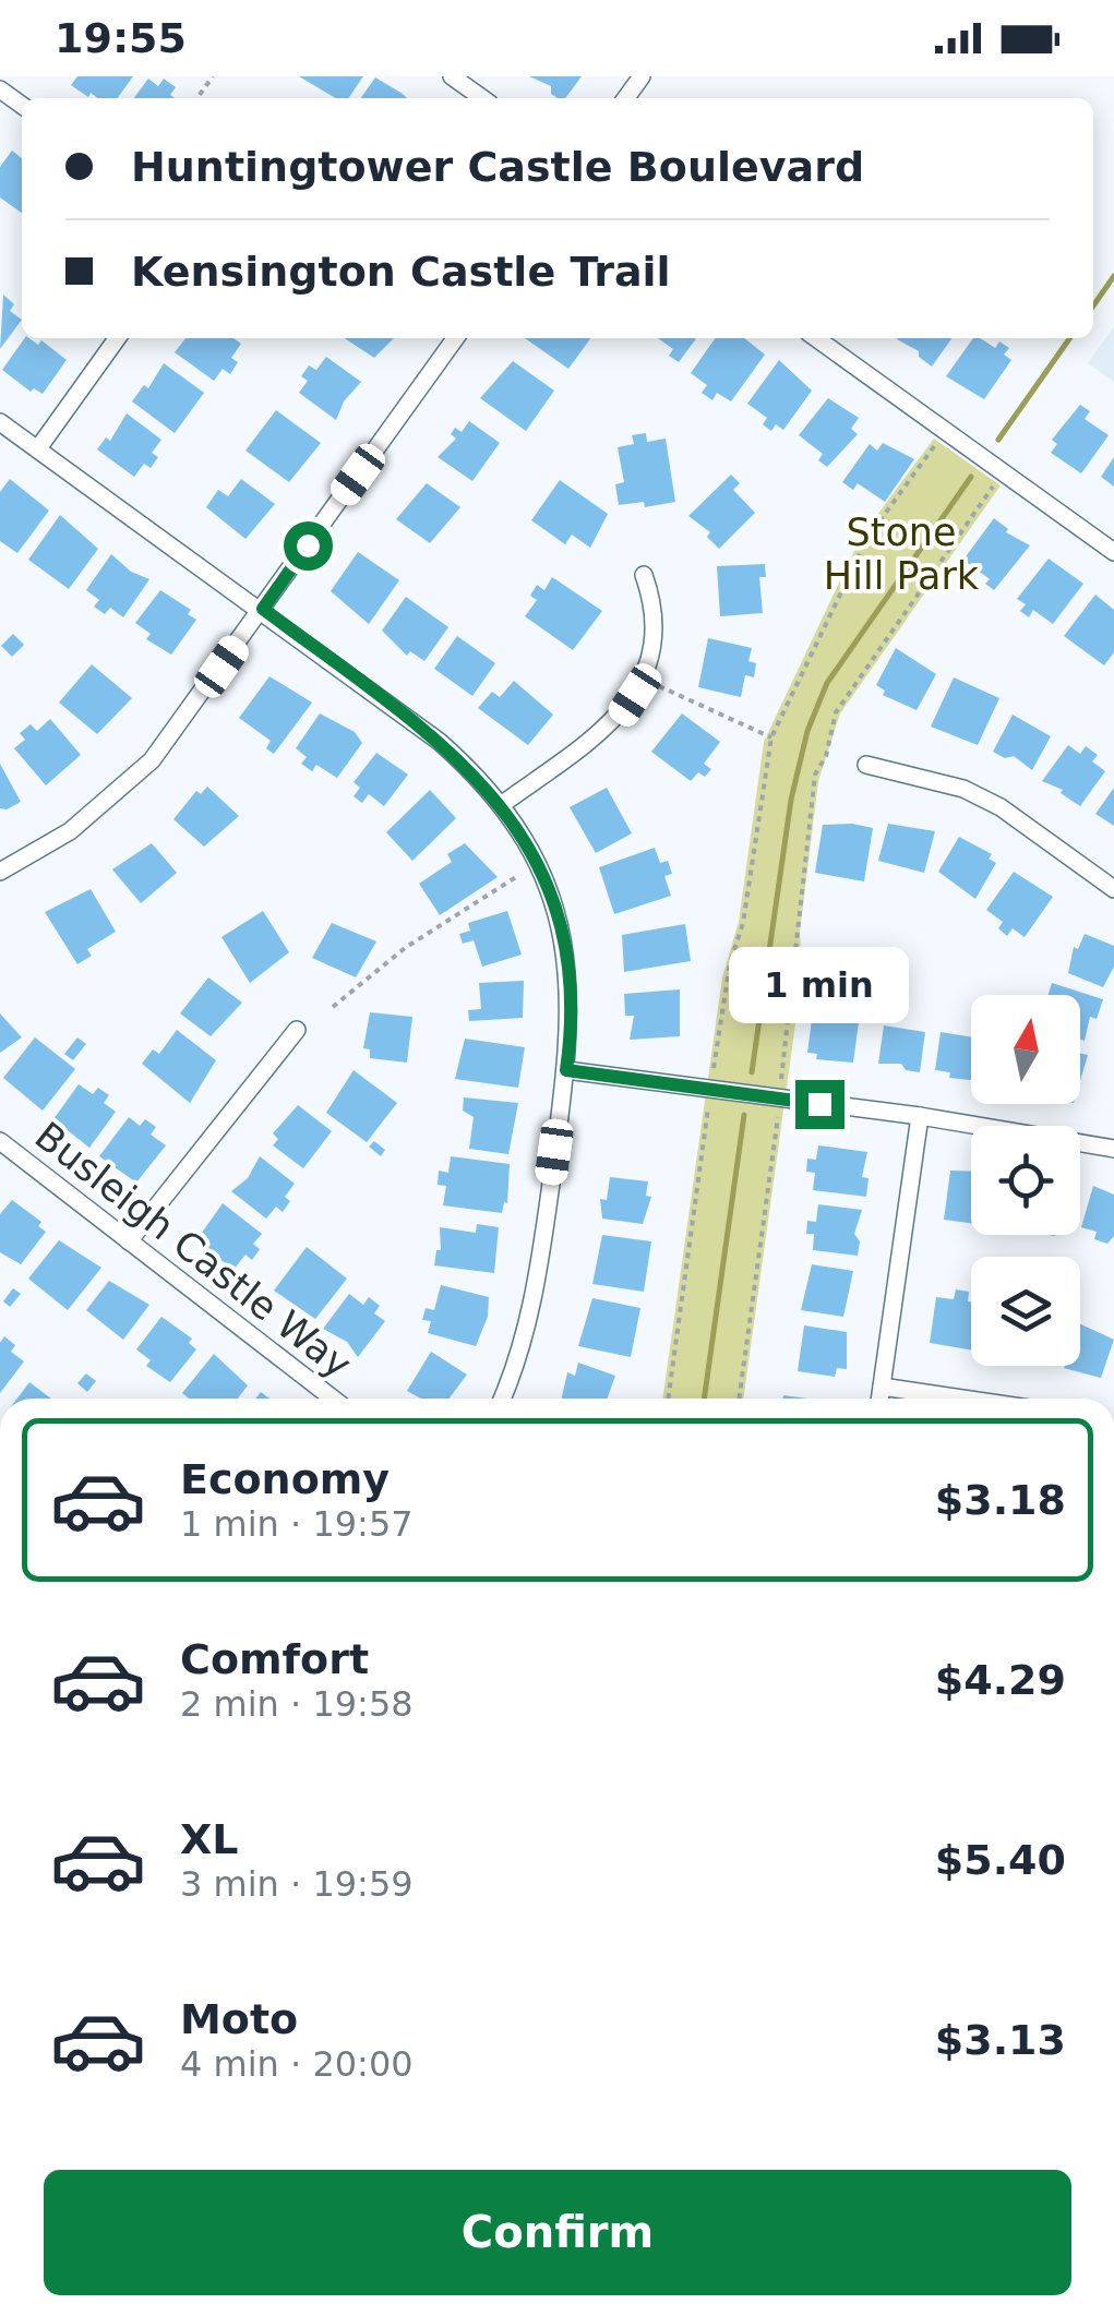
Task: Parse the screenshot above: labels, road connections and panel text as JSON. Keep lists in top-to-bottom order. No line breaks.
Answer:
{"streets":{"street":["Busleigh Castle Way"]},"parks":["Stone Hill Park"],"north":"top","page":{"status":"19:55","banner":["Huntingtower Castle Boulevard","Kensington Castle Trail"],"bubble":"1 min","list":[{"name":"Economy","note":"1 min · 19:57","value":"$3.18"},{"name":"Comfort","note":"2 min · 19:58","value":"$4.29"},{"name":"XL","note":"3 min · 19:59","value":"$5.40"},{"name":"Moto","note":"4 min · 20:00","value":"$3.13"}],"buttons":"Confirm"}}
